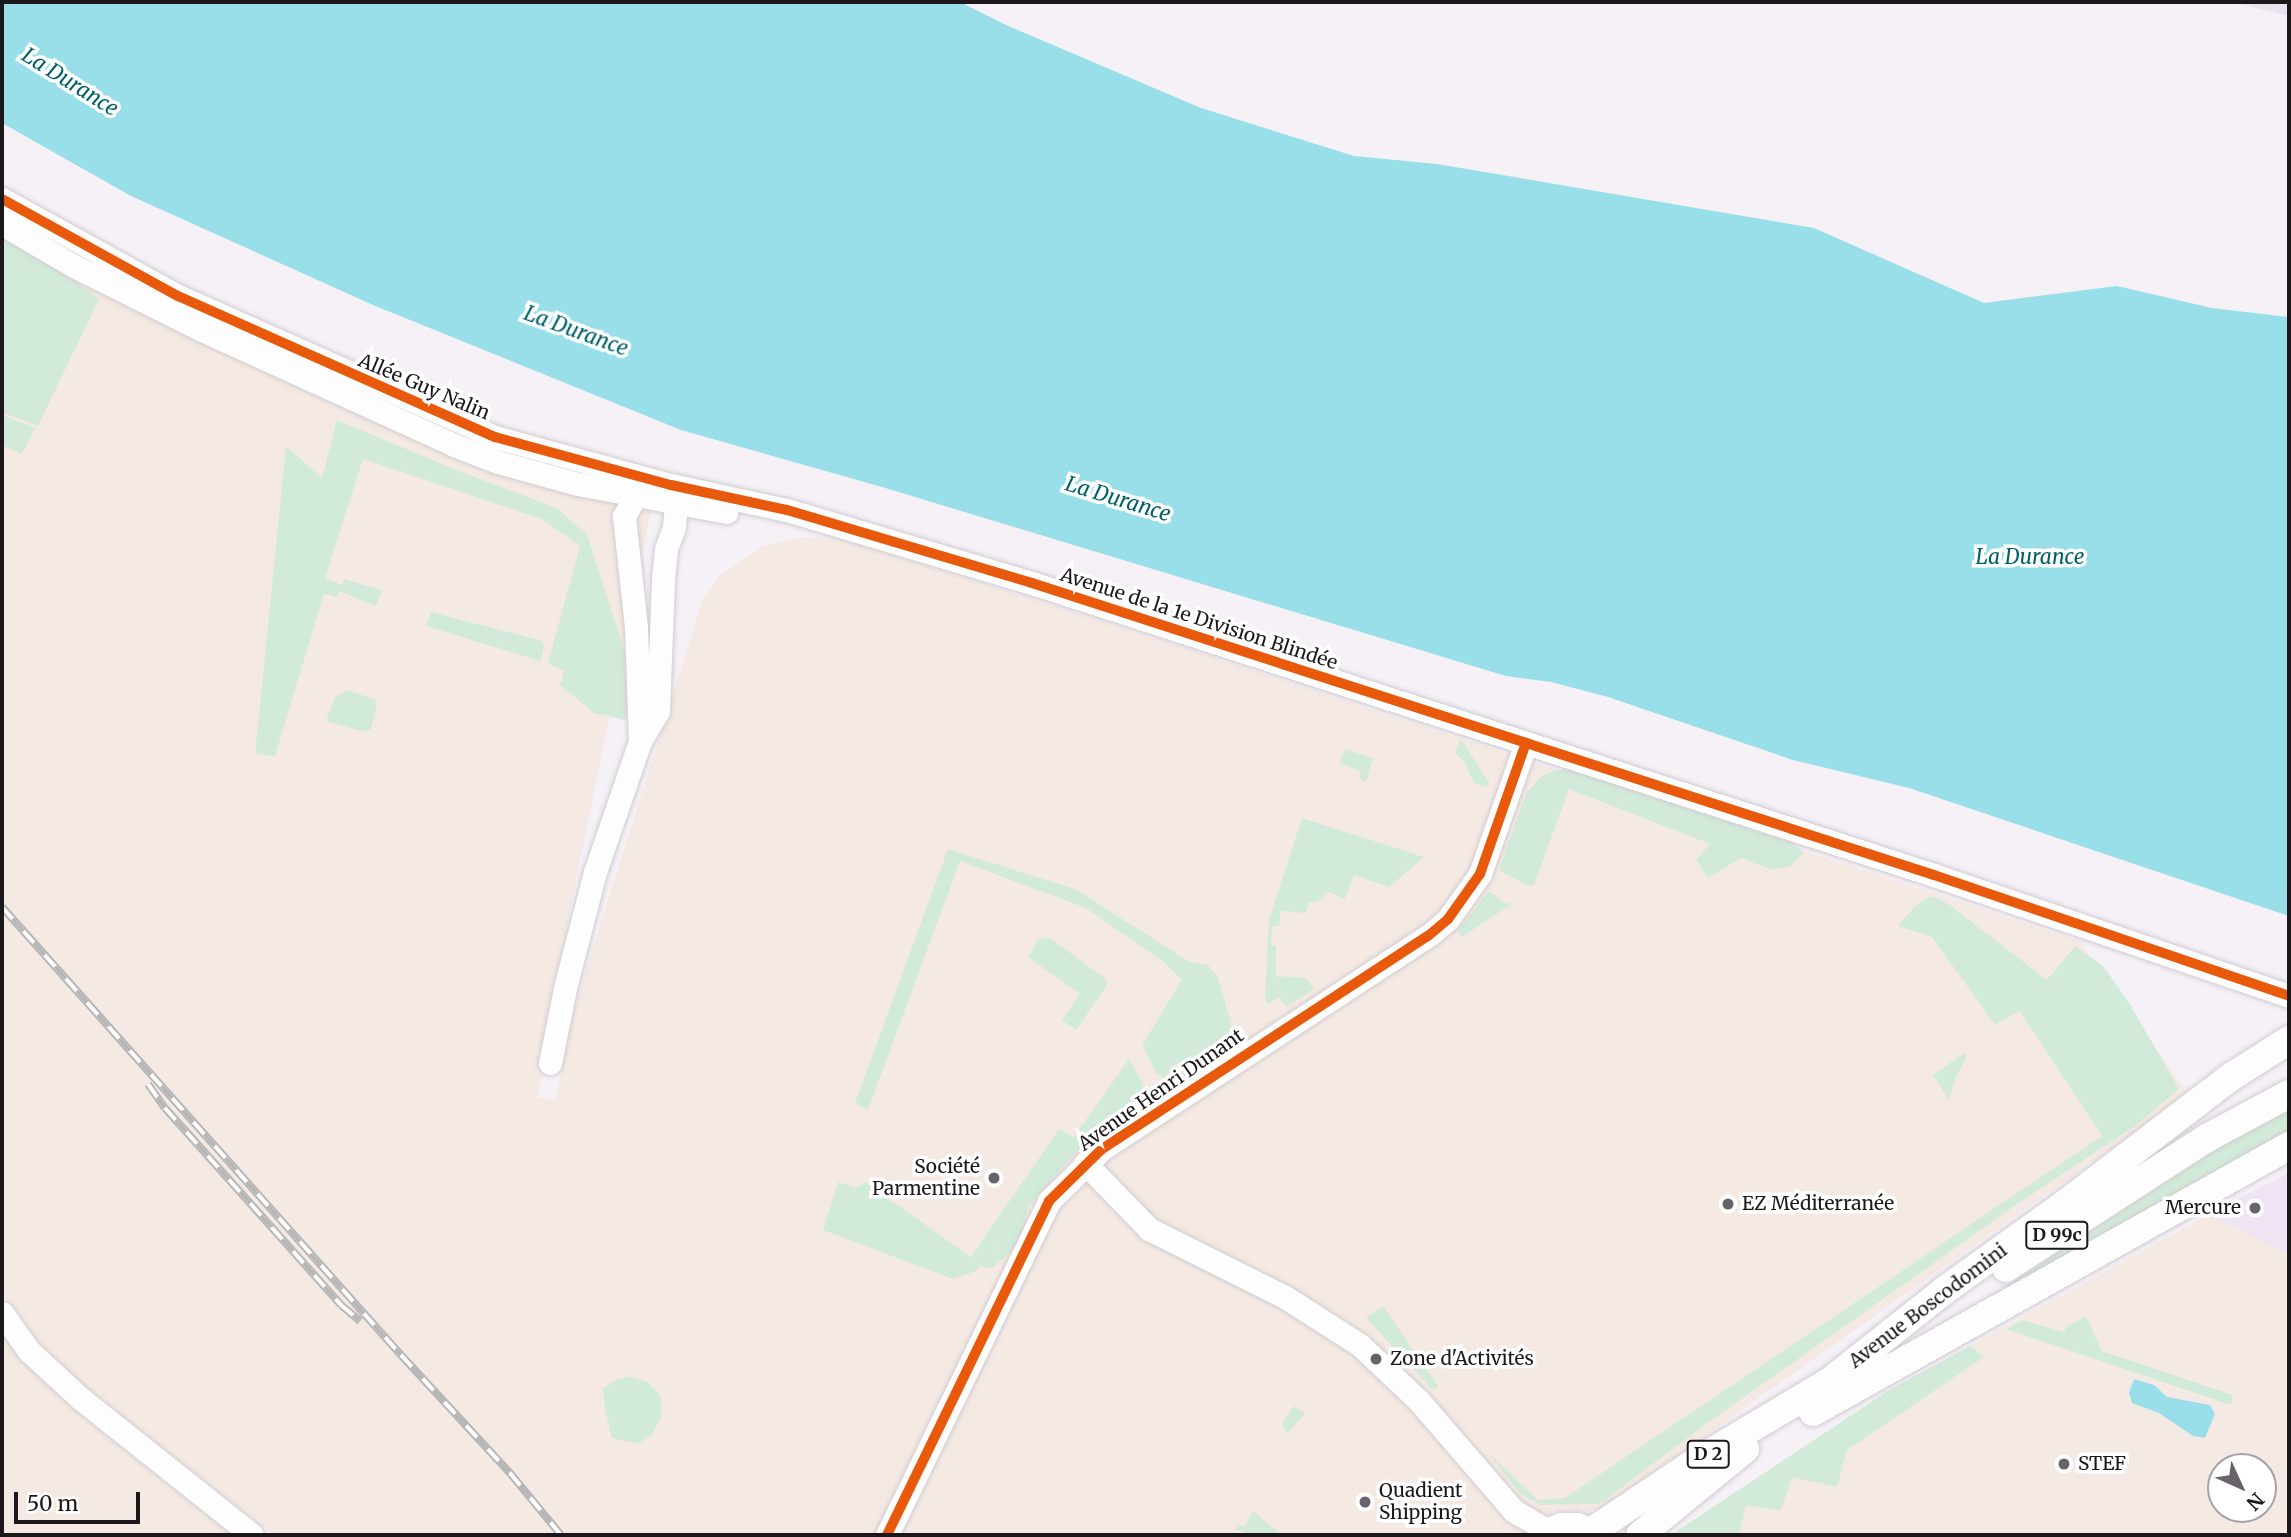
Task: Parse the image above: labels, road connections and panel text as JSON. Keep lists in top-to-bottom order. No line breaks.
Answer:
{"streets":{"main road":["D 99c","Avenue Boscodomini","D 2"],"street":["Allée Guy Nalin","Avenue de la 1e Division Blindée","Avenue Henri Dunant"]},"crossings":[["Allée Guy Nalin","Avenue de la 1e Division Blindée"],["Avenue de la 1e Division Blindée","Avenue Henri Dunant"],["D 99c","Avenue Boscodomini"]],"water":["La Durance"],"places":["Société Parmentine","EZ Méditerranée","Mercure","Zone d'Activités","STEF","Quadient Shipping"],"scale_bar":"50 m","north":"bottom right"}
